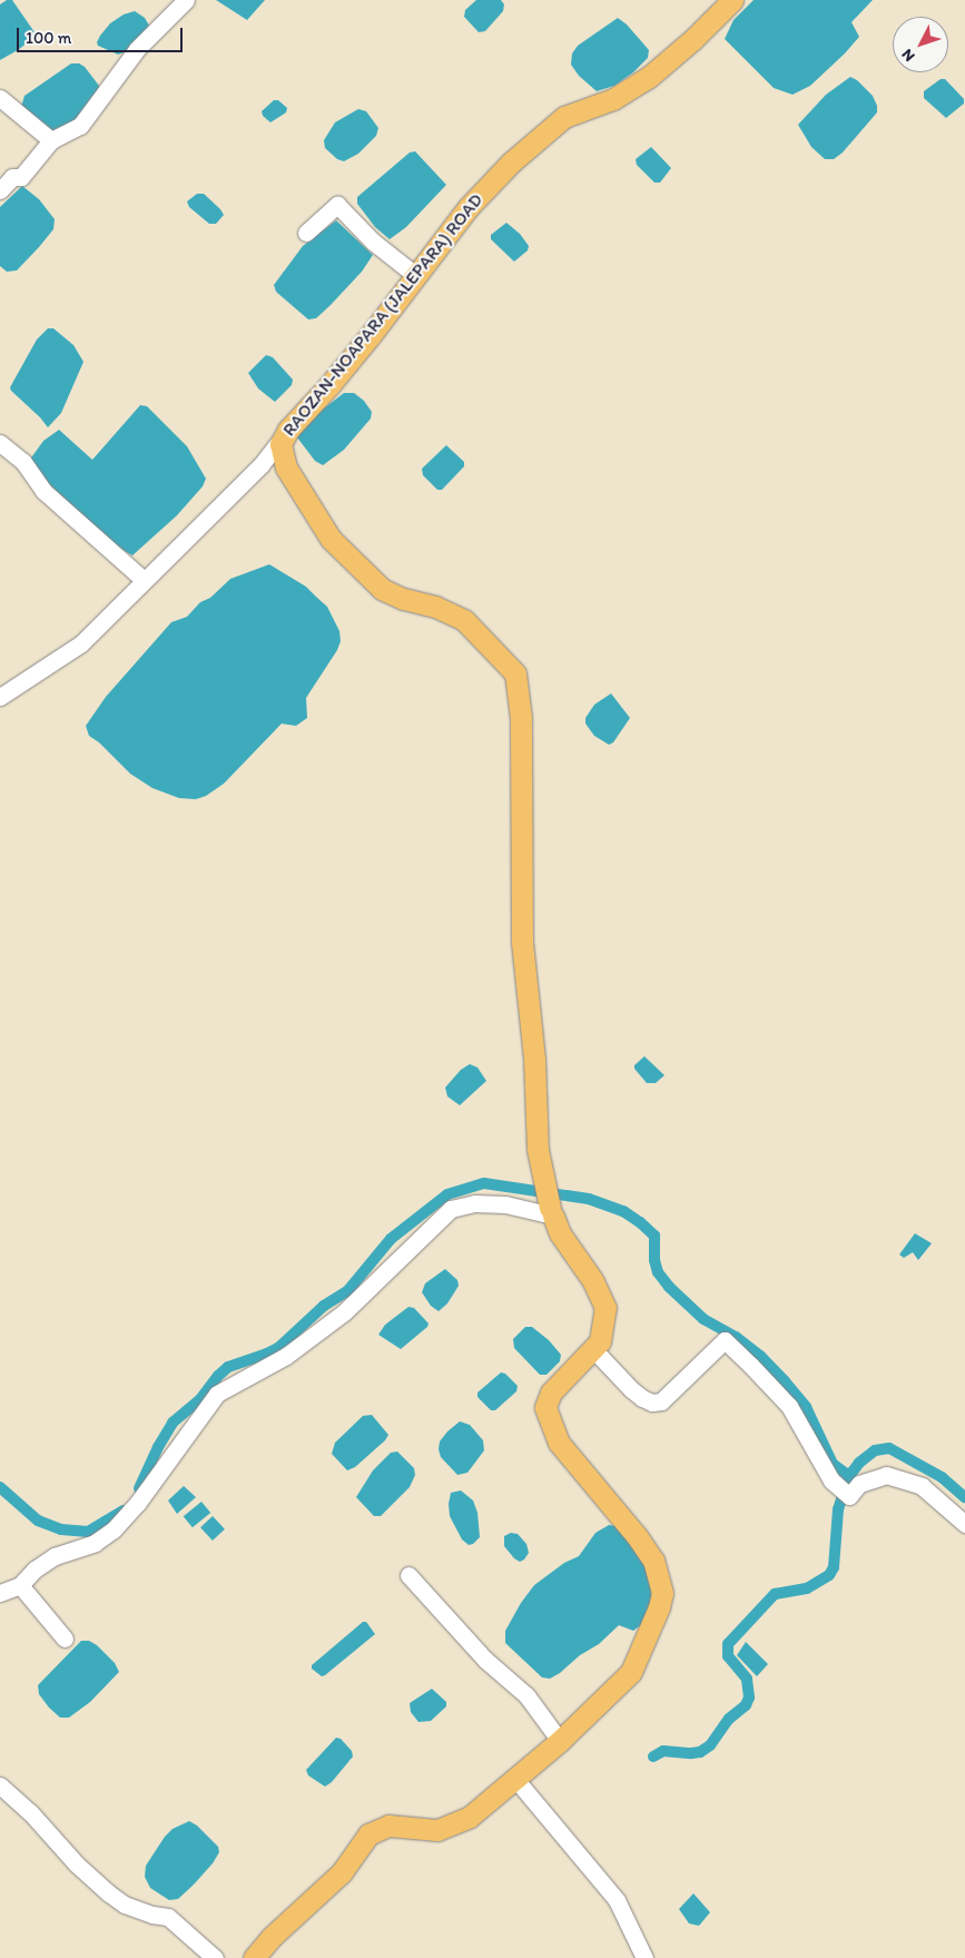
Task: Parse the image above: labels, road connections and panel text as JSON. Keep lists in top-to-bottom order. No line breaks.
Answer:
{"streets":{"main road":["RAOZAN-NOAPARA (JALEPARA) ROAD"]},"scale_bar":"100 m","north":"bottom left"}
